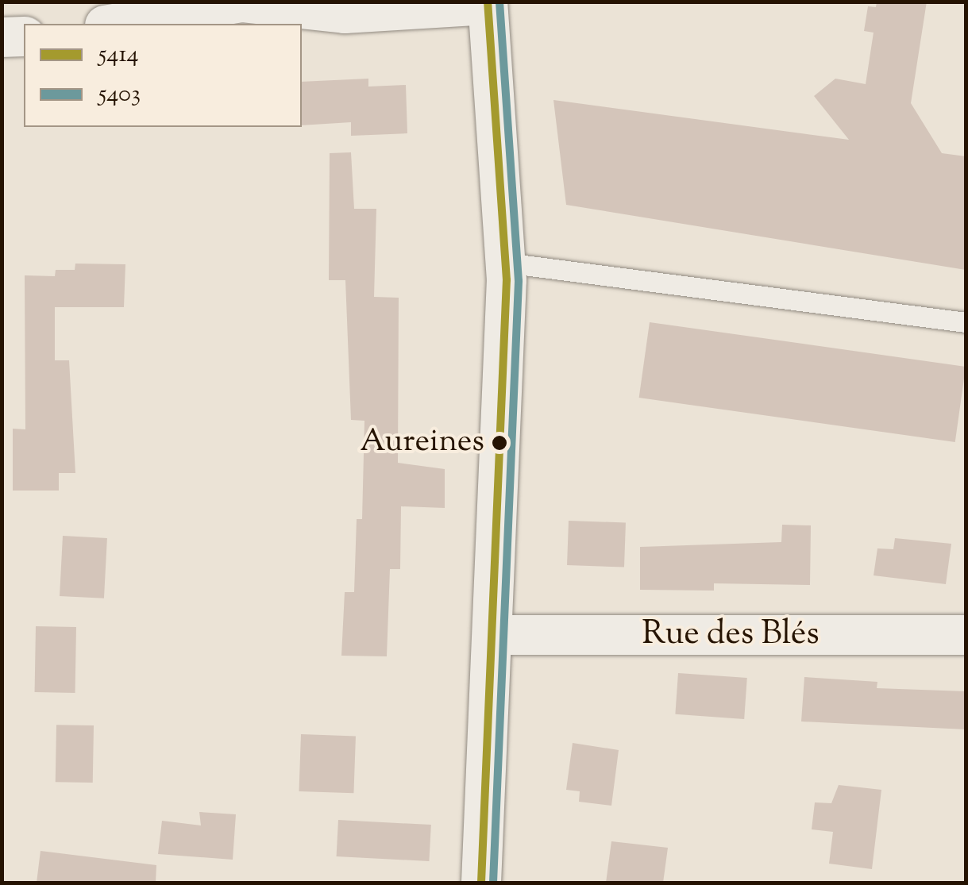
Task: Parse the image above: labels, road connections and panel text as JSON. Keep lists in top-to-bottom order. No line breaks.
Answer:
{"streets":{"street":["Rue des Blés"]},"places":["Aureines"],"lines":["transit line 5414","transit line 5403"],"legend":["5414","5403"]}
